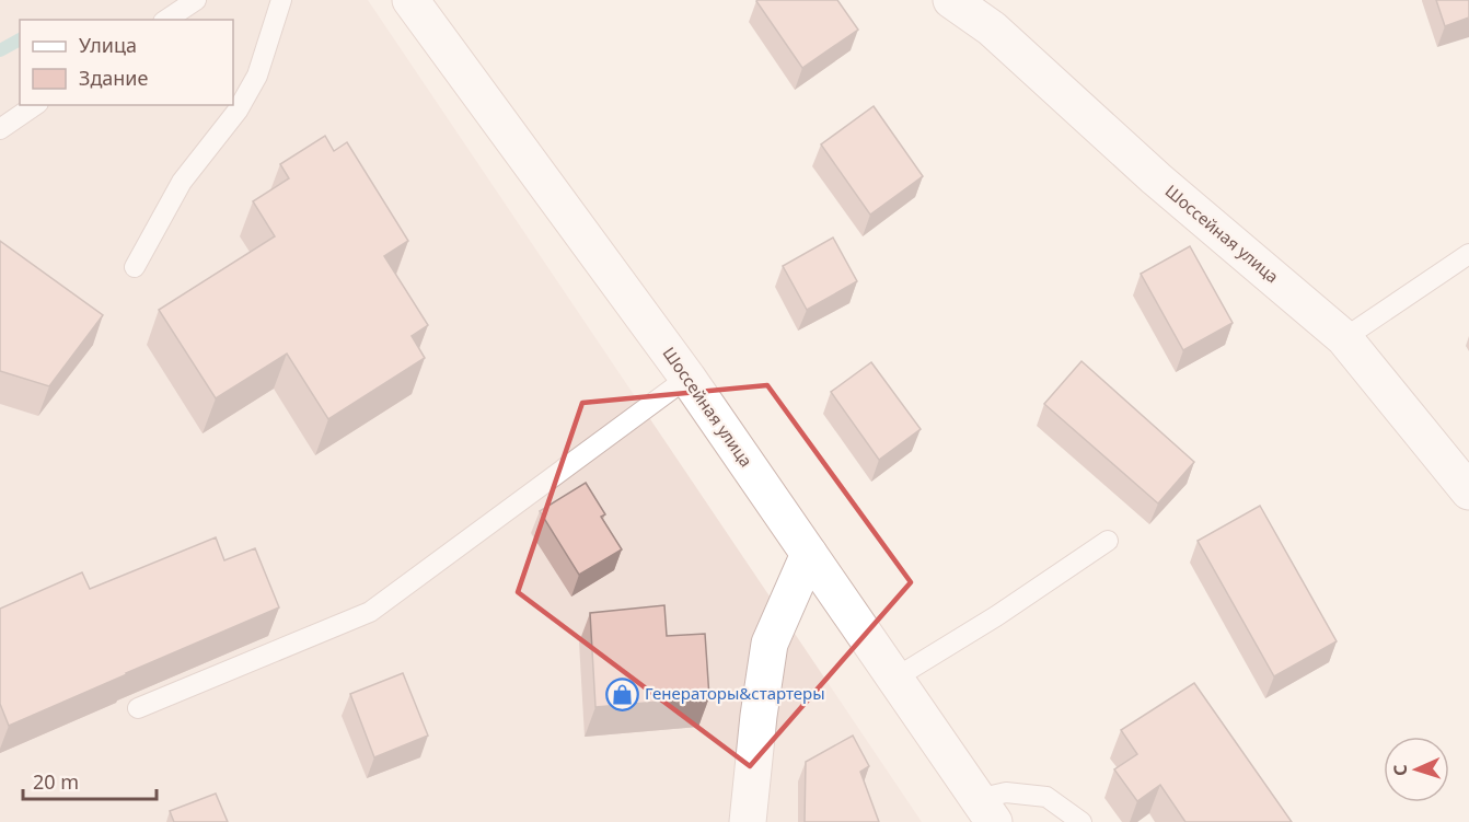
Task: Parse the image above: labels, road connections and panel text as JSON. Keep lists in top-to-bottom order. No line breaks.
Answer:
{"streets":{"street":["Шоссейная улица"]},"places":{"shop":["Генераторы&стартеры"]},"legend":["Улица","Здание"],"scale_bar":"20 m","north":"left"}
